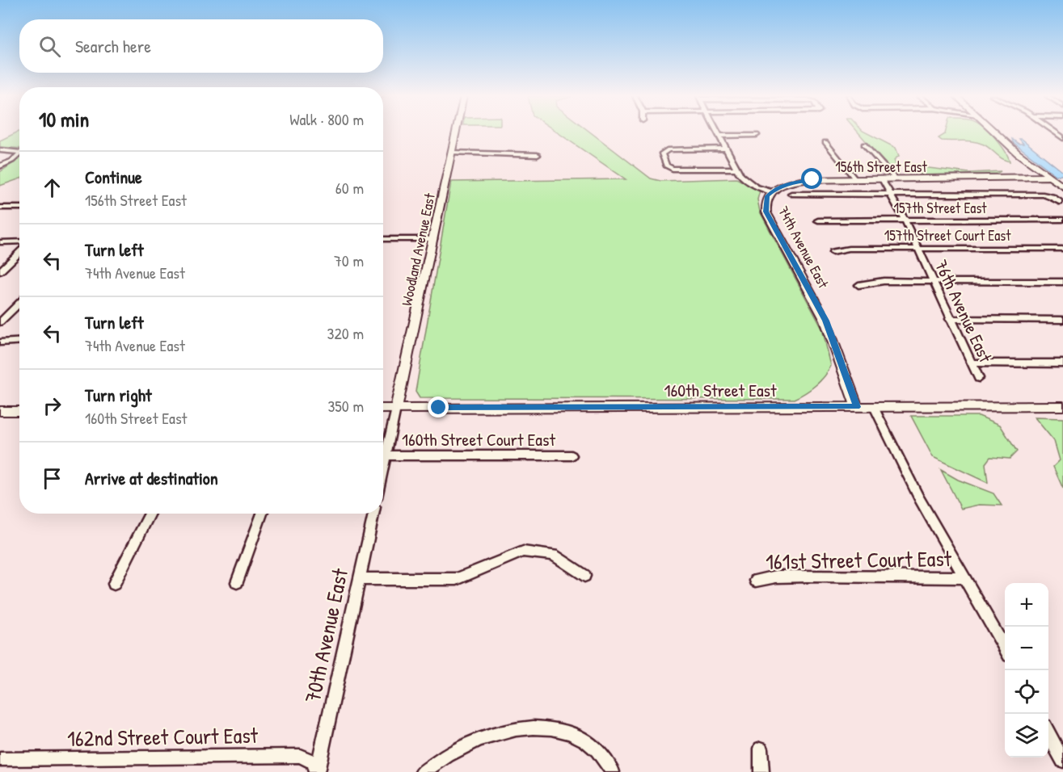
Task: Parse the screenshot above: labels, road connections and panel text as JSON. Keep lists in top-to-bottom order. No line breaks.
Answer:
{"streets":{"street":["156th Street East","157th Street East","157th Street Court East","74th Avenue East","Woodland Avenue East","76th Avenue East","160th Street East","160th Street Court East","161st Street Court East","70th Avenue East","162nd Street Court East"]},"crossings":[["156th Street East","74th Avenue East"],["156th Street East","76th Avenue East"],["157th Street East","76th Avenue East"],["157th Street Court East","76th Avenue East"],["74th Avenue East","160th Street East"],["Woodland Avenue East","160th Street East"],["70th Avenue East","162nd Street Court East"]],"page":{"search":"Search here","heading":["10 min","Walk · 800 m"],"list":[["Continue","156th Street East","60 m"],["Turn left","74th Avenue East","70 m"],["Turn left","74th Avenue East","320 m"],["Turn right","160th Street East","350 m"],"Arrive at destination"],"map_buttons":["+","−"]}}
